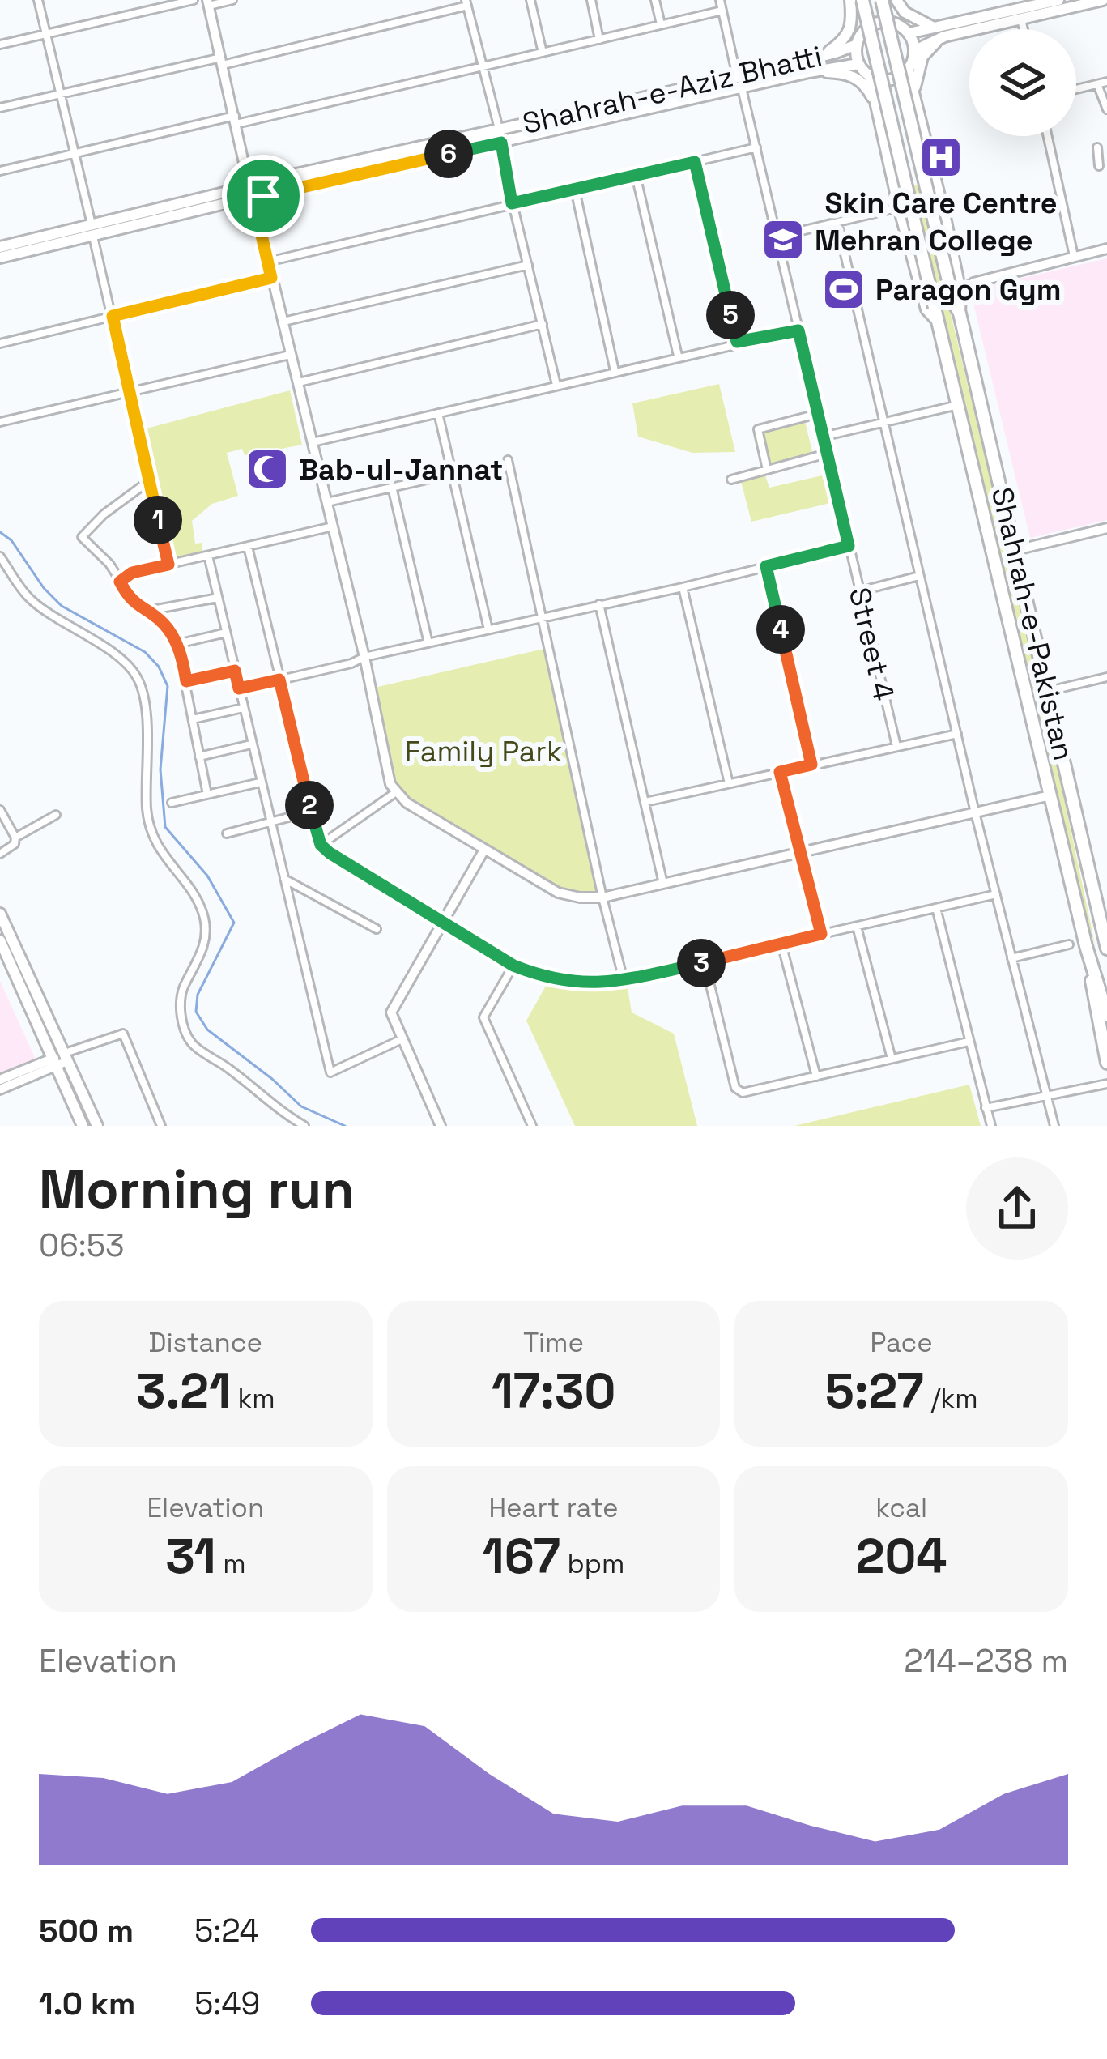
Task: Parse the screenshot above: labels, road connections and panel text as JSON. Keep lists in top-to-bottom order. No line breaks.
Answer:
{"streets":{"highway":["Shahrah-e-Pakistan"],"main road":["Shahrah-e-Aziz Bhatti"],"street":["Street 4"]},"crossings":[["Shahrah-e-Aziz Bhatti","Street 4"]],"parks":["Family Park"],"places":{"hospital":["Skin Care Centre"],"school or university":["Mehran College"],"sports":["Paragon Gym"],"mosque":["Bab-ul-Jannat"]},"page":{"pins":["6","5","1","4","2","3"],"heading":["Morning run","06:53"],"stats":[["Distance","3.21 km"],["Time","17:30"],["Pace","5:27 /km"],["Elevation","31 m"],["Heart rate","167 bpm"],["kcal","204"]],"chart":["Elevation","214–238 m"],"list":[{"name":"500 m","note":"5:24"},{"name":"1.0 km","note":"5:49"}]}}
